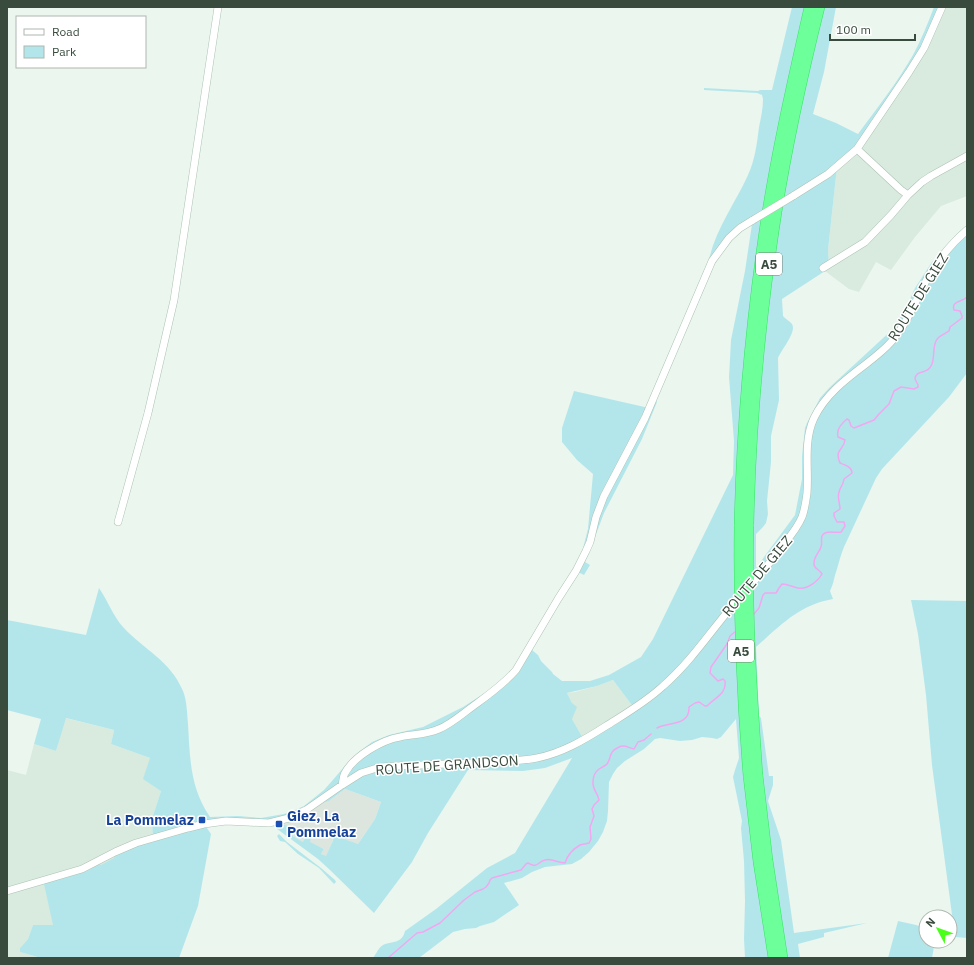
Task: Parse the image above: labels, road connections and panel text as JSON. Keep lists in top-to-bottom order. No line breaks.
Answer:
{"streets":{"highway":["A5"],"street":["ROUTE DE GIEZ","ROUTE DE GRANDSON"]},"crossings":[["ROUTE DE GIEZ","ROUTE DE GRANDSON"]],"places":{"transit":["La Pommelaz","Giez, La Pommelaz"]},"legend":["Road","Park"],"scale_bar":"100 m","north":"top left"}
